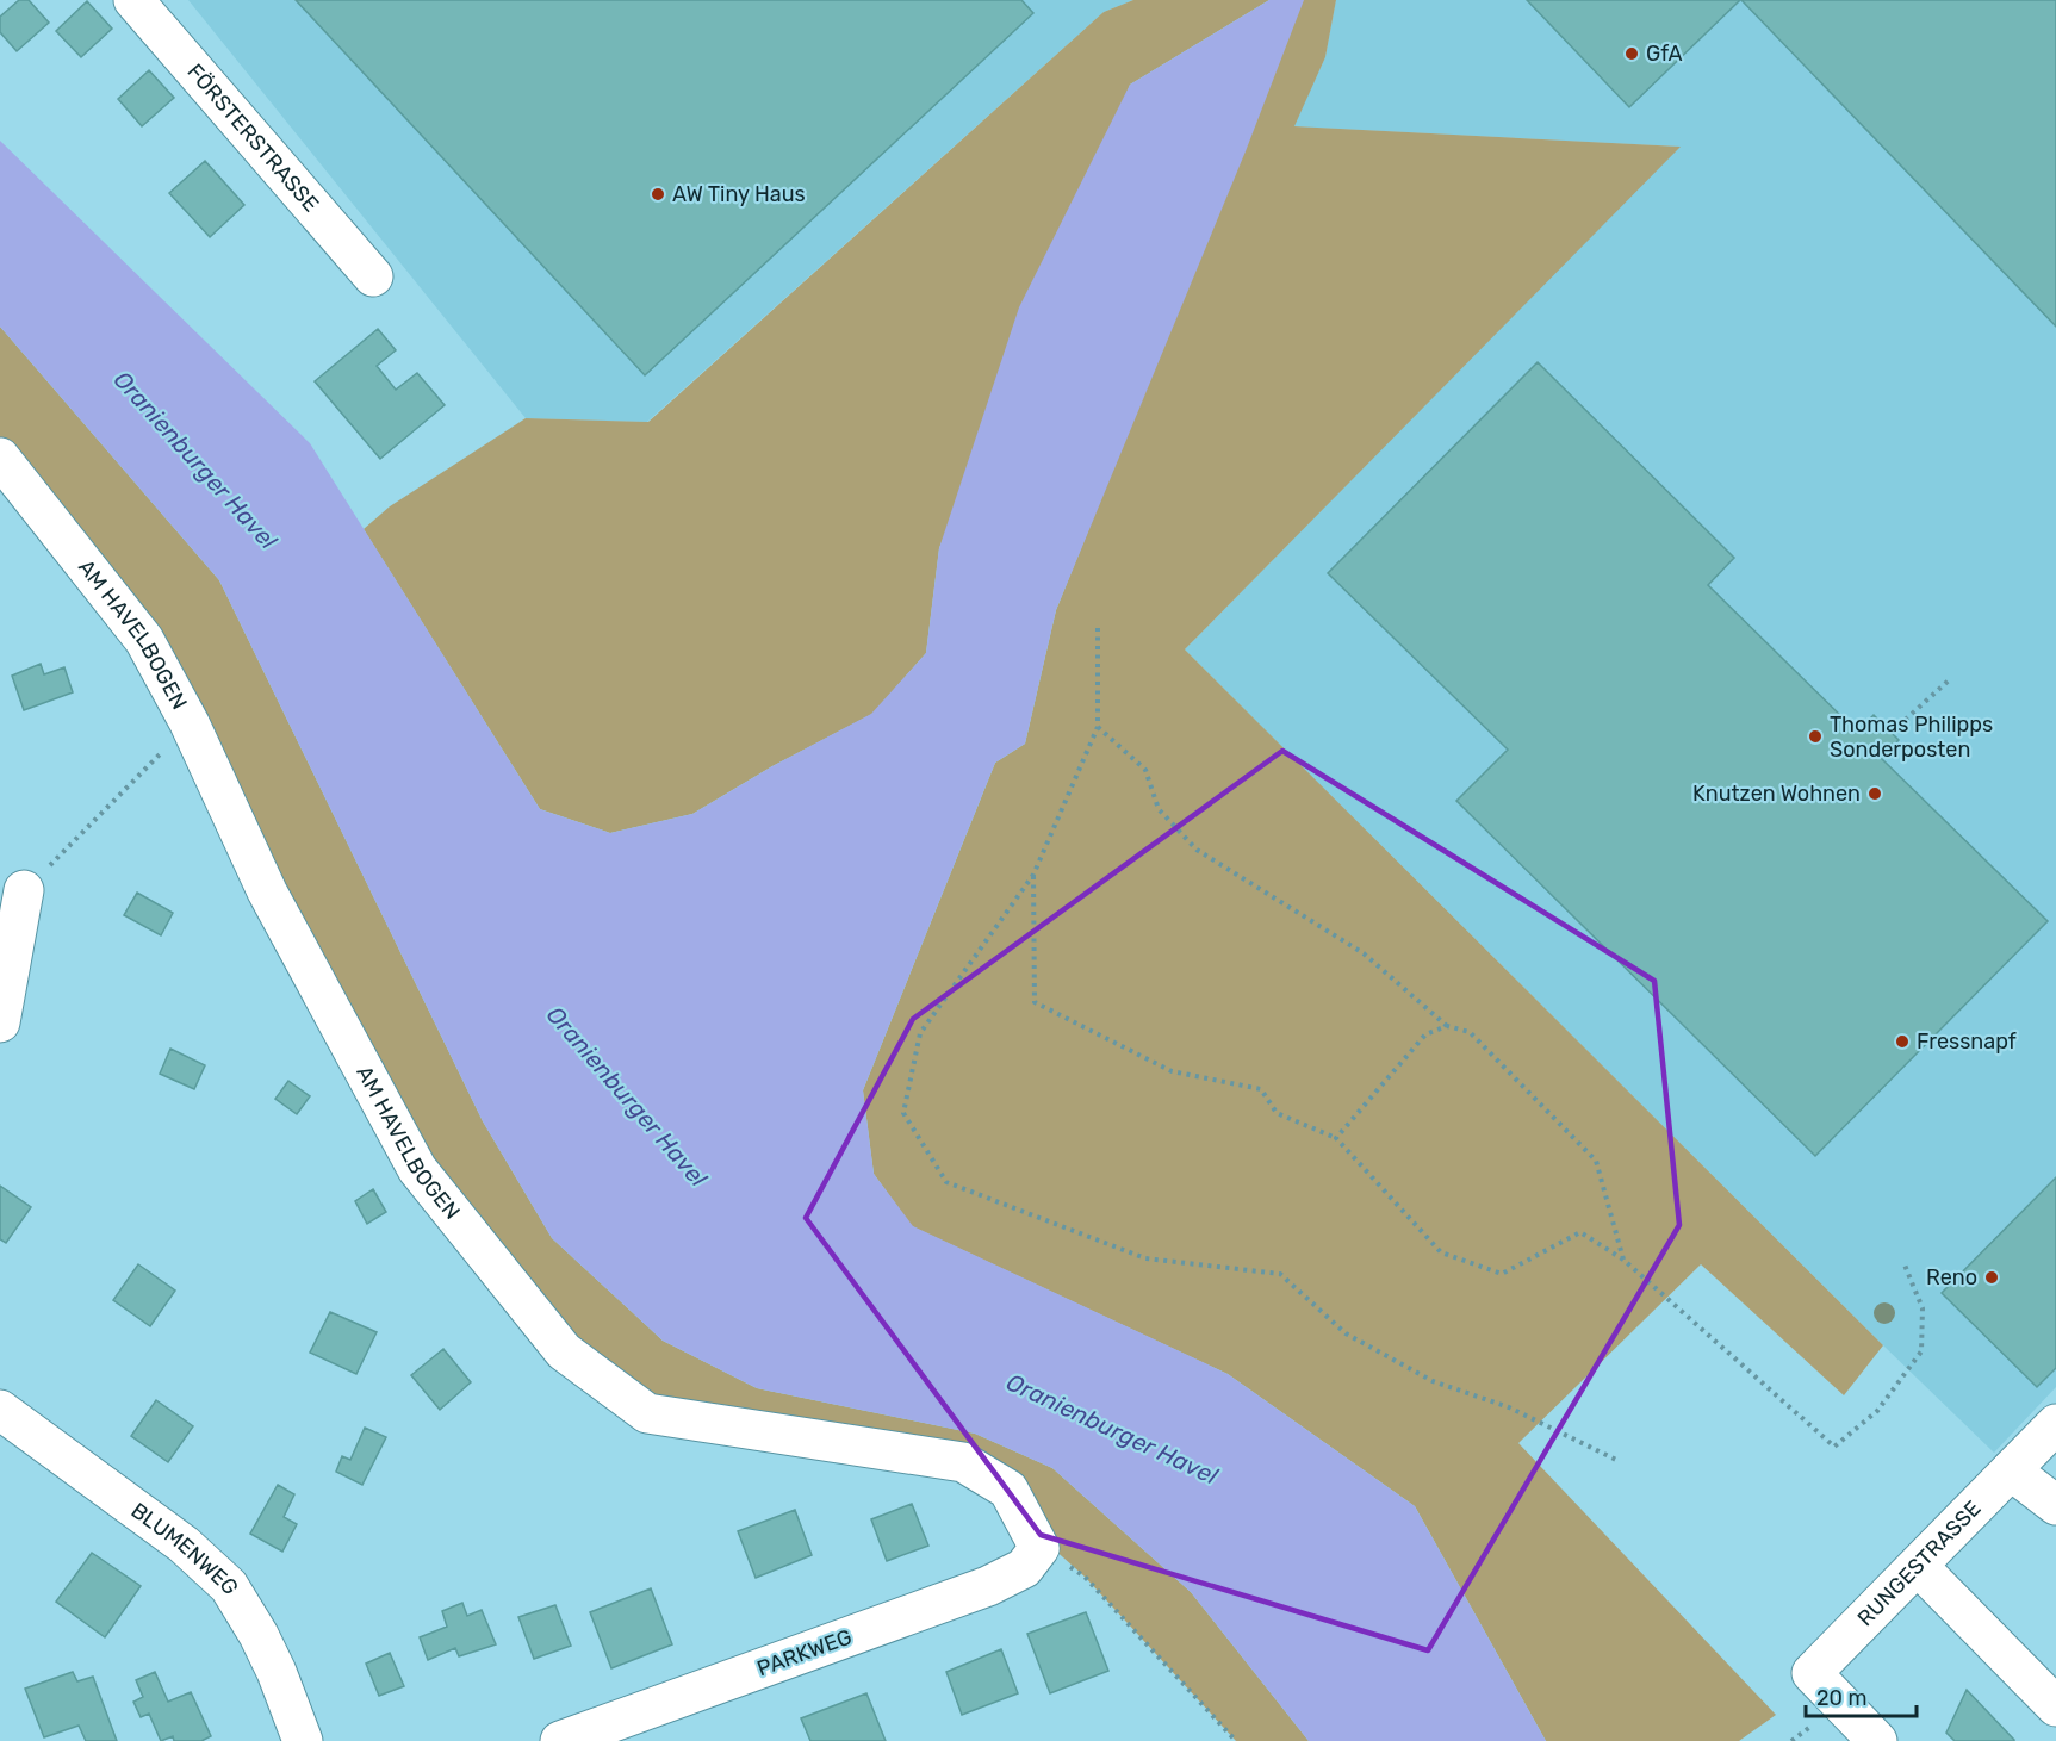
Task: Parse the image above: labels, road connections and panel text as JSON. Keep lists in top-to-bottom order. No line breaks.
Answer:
{"streets":{"street":["FÖRSTERSTRASSE","AM HAVELBOGEN","BLUMENWEG","RUNGESTRASSE","PARKWEG"]},"crossings":[["AM HAVELBOGEN","PARKWEG"]],"water":["Oranienburger Havel"],"places":["GfA","AW Tiny Haus","Thomas Philipps Sonderposten","Knutzen Wohnen","Fressnapf","Reno"],"scale_bar":"20 m"}
